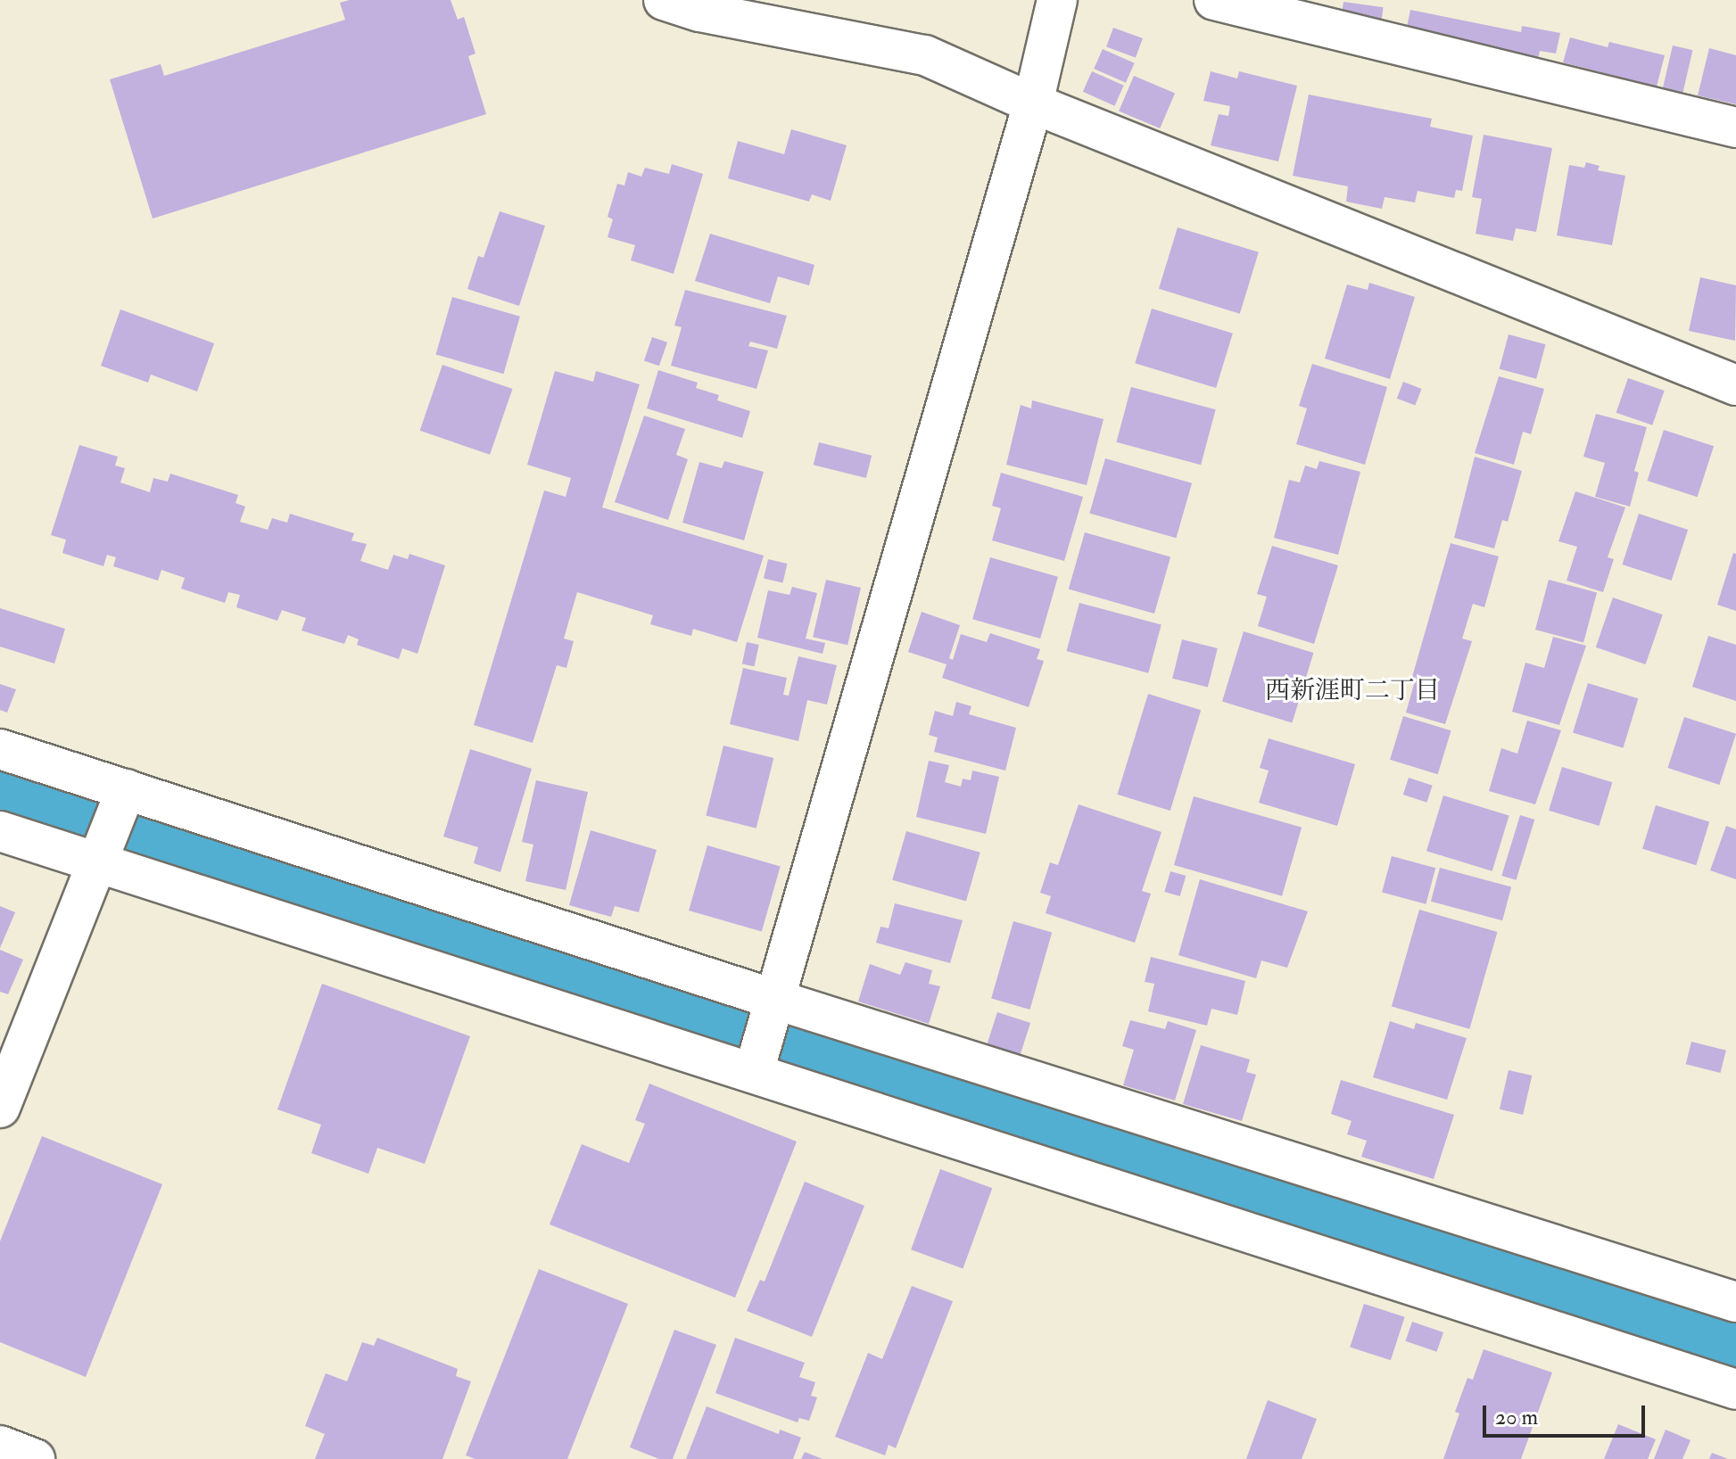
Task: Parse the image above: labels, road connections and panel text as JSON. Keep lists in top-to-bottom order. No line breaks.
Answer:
{"districts":["西新涯町二丁目"],"scale_bar":"20 m"}
